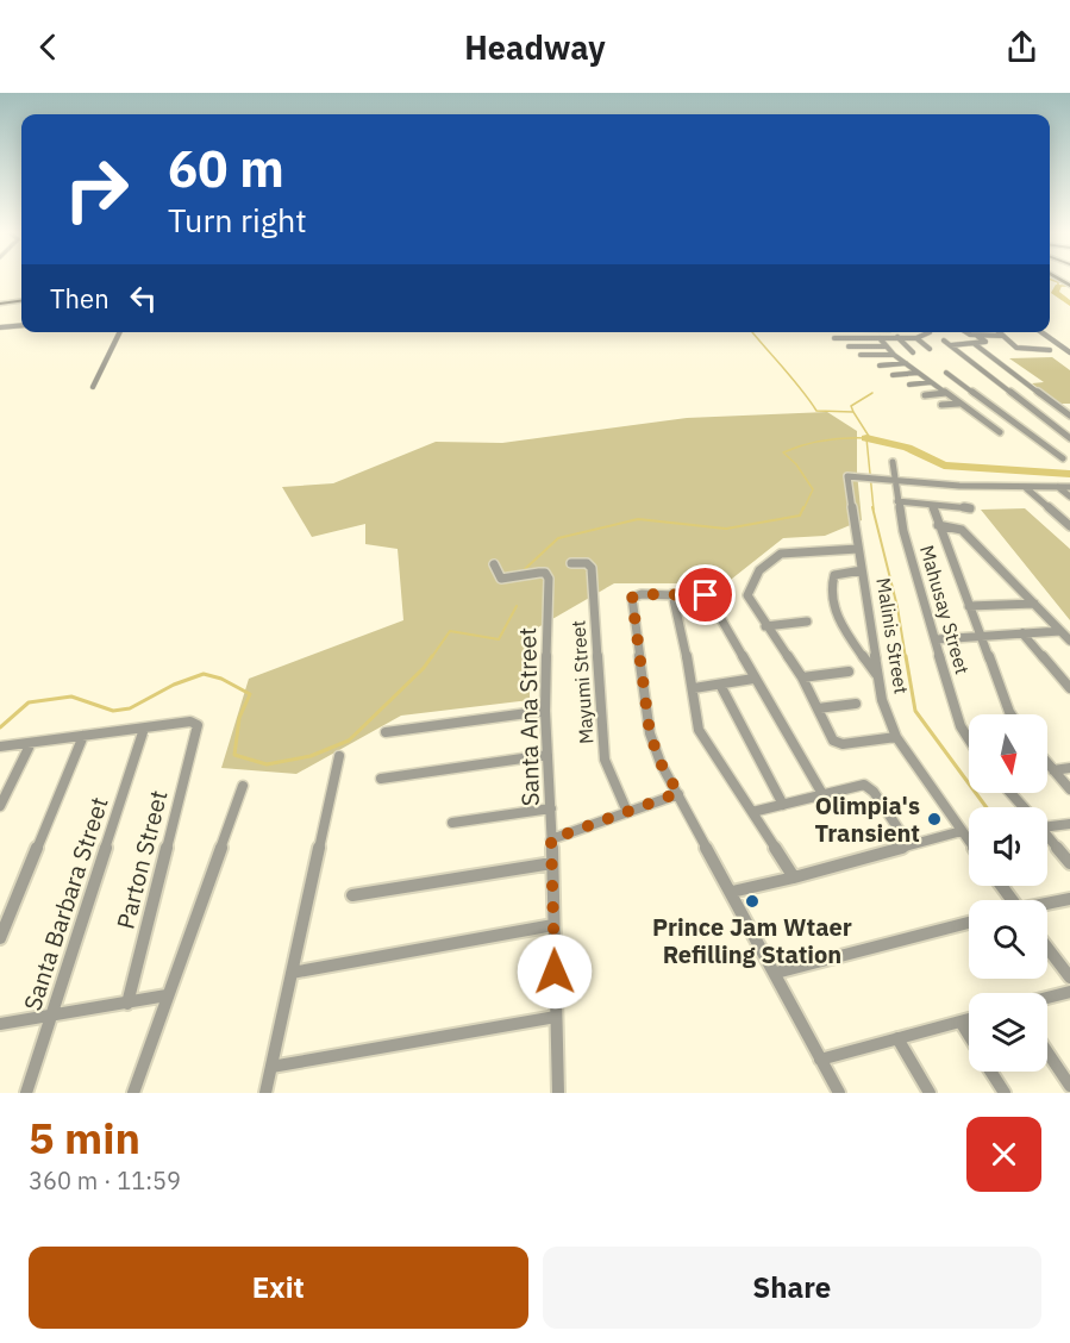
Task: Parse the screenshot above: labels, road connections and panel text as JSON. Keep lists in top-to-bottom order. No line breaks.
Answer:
{"streets":{"street":["Mahusay Street","Malinis Street","Mayumi Street","Santa Ana Street","Parton Street","Santa Barbara Street"]},"crossings":[["Mahusay Street","Malinis Street"],["Parton Street","Santa Barbara Street"]],"places":["Olimpia's Transient","Prince Jam Wtaer Refilling Station"],"north":"bottom","page":{"header":"Headway","turn":["60 m","Turn right"],"then":"Then","heading":["5 min","360 m · 11:59"],"buttons":["Exit","Share"]}}
